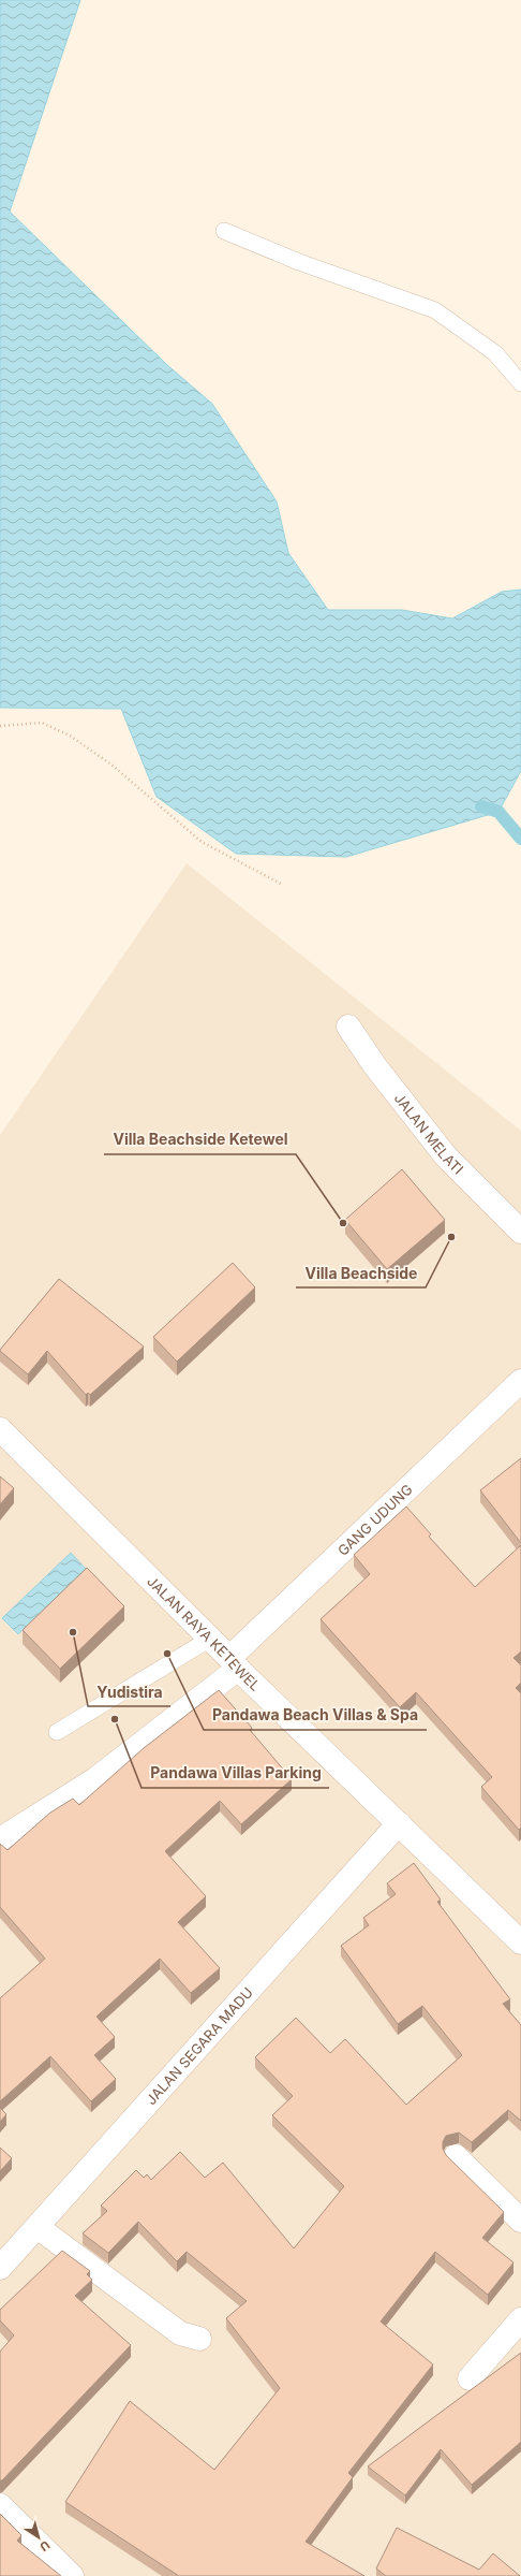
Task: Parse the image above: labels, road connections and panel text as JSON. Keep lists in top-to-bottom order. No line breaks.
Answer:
{"streets":{"street":["JALAN MELATI","GANG UDUNG","JALAN RAYA KETEWEL","JALAN SEGARA MADU"]},"crossings":[["GANG UDUNG","JALAN RAYA KETEWEL"],["JALAN RAYA KETEWEL","JALAN SEGARA MADU"]],"places":["Villa Beachside Ketewel","Villa Beachside","Yudistira","Pandawa Beach Villas & Spa","Pandawa Villas Parking"],"north":"bottom right"}
